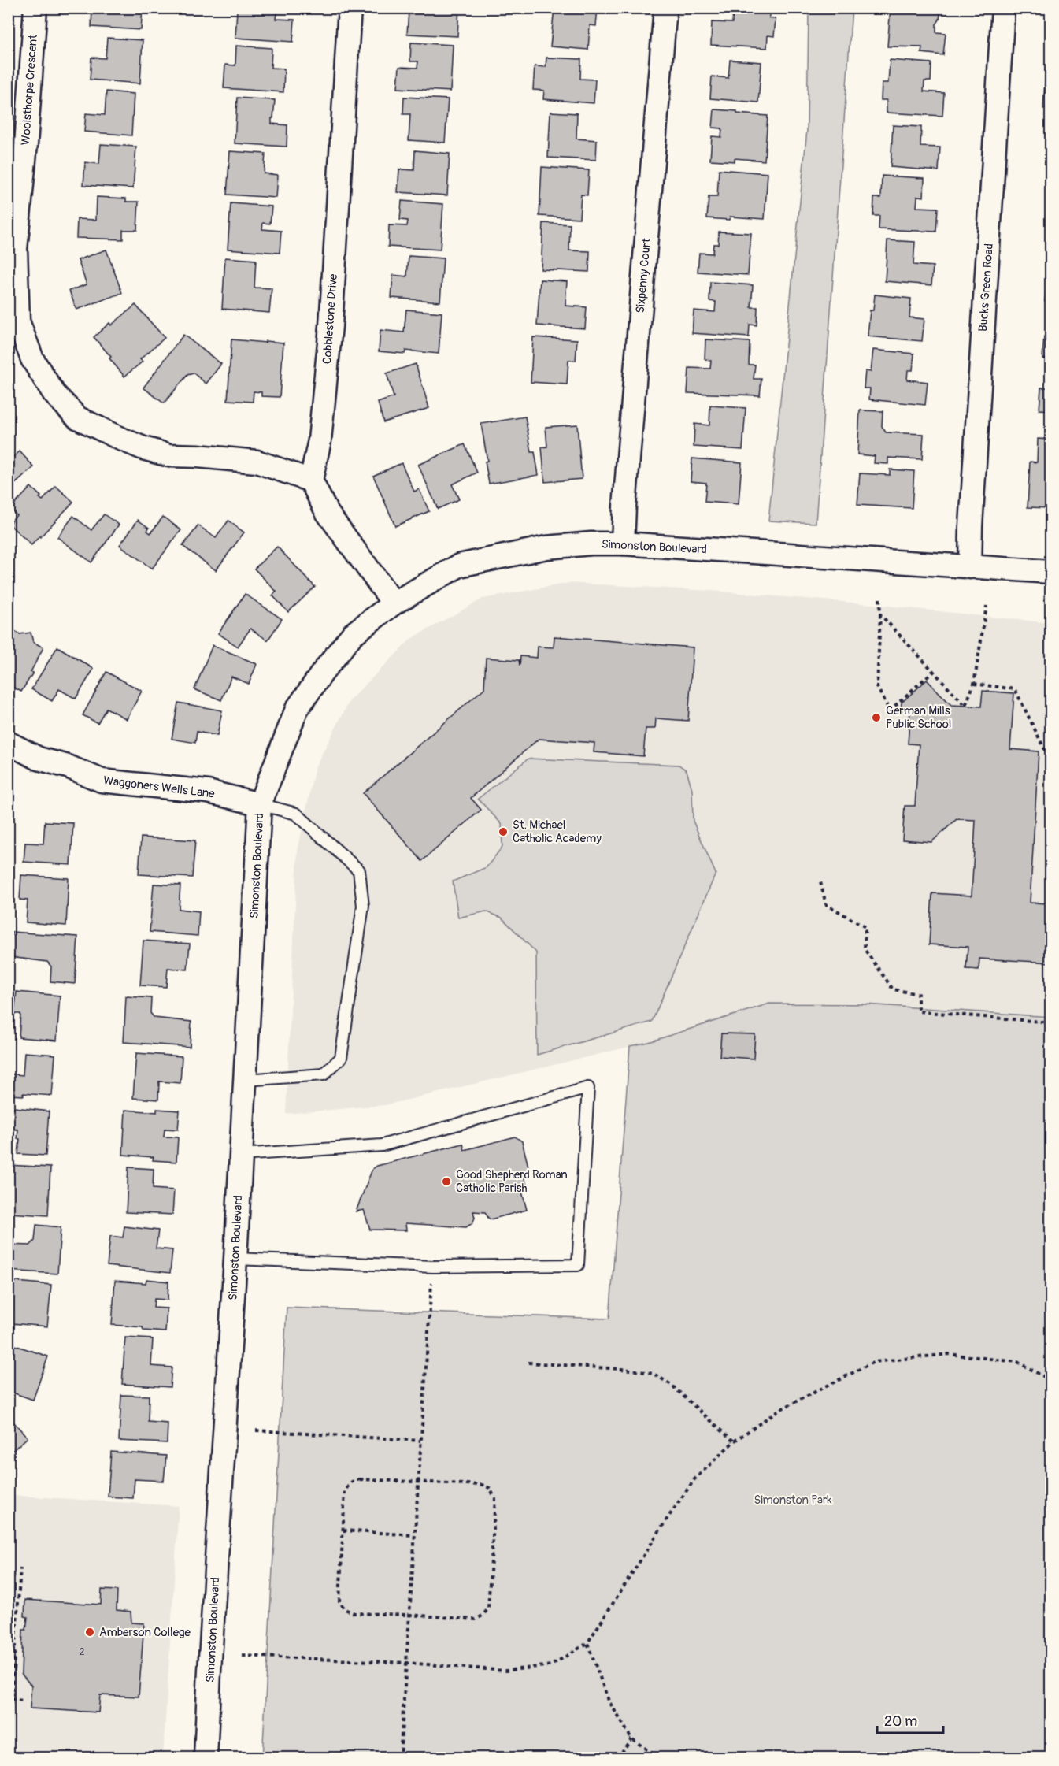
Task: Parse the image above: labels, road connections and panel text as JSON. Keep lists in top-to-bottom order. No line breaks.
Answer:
{"streets":{"street":["Woolsthorpe Crescent","Sixpenny Court","Bucks Green Road","Cobblestone Drive","Simonston Boulevard","Waggoners Wells Lane"]},"crossings":[["Woolsthorpe Crescent","Cobblestone Drive"],["Sixpenny Court","Simonston Boulevard"],["Bucks Green Road","Simonston Boulevard"],["Simonston Boulevard","Waggoners Wells Lane"]],"parks":["Simonston Park"],"places":["German Mills Public School","St. Michael Catholic Academy","Good Shepherd Roman Catholic Parish","Amberson College"],"house_numbers":["2"],"scale_bar":"20 m"}
